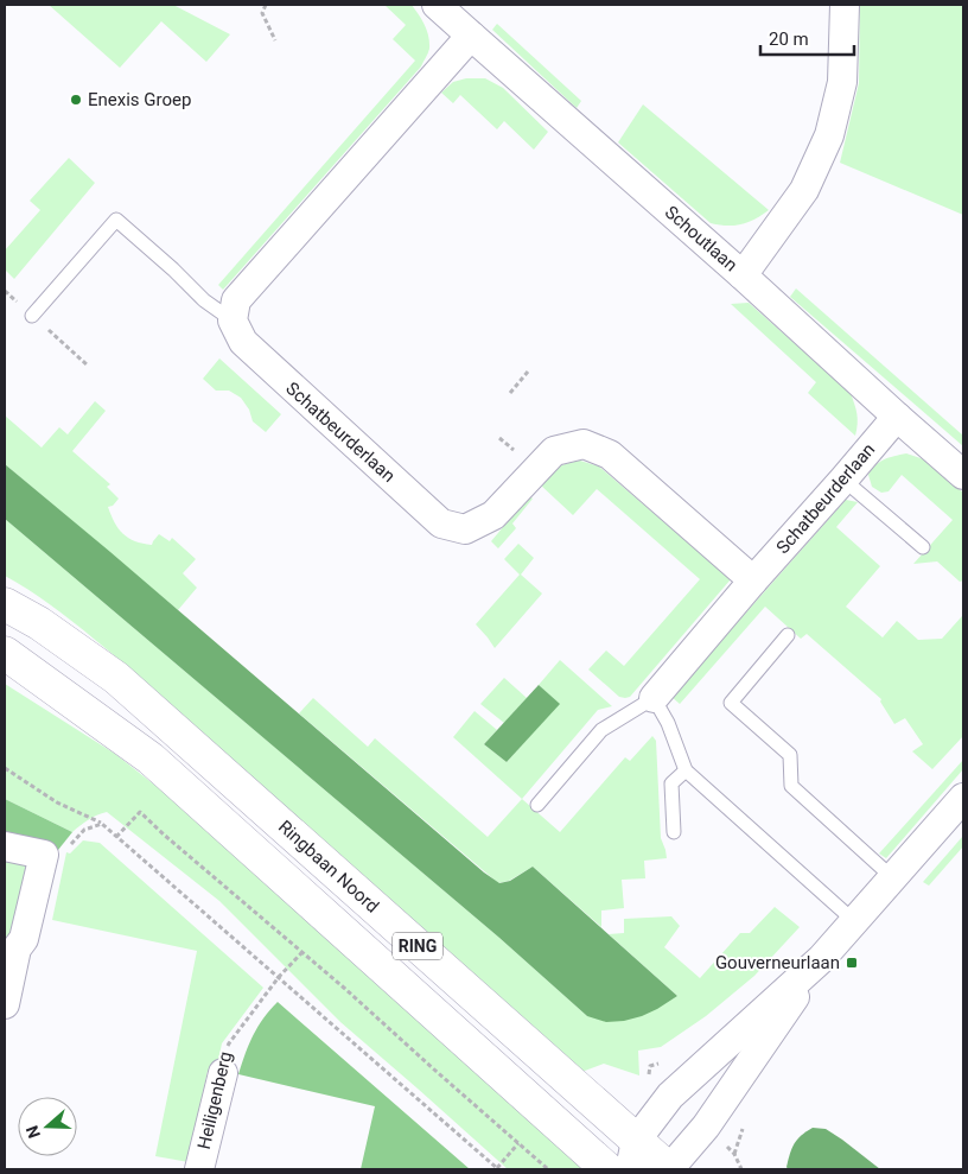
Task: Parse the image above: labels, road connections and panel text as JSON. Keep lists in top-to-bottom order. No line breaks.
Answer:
{"streets":{"main road":["Ringbaan Noord","RING"],"street":["Schoutlaan","Schatbeurderlaan","Heiligenberg"]},"crossings":[["Schoutlaan","Schatbeurderlaan"]],"places":{"other":["Enexis Groep"],"transit":["Gouverneurlaan"]},"scale_bar":"20 m","north":"left"}
